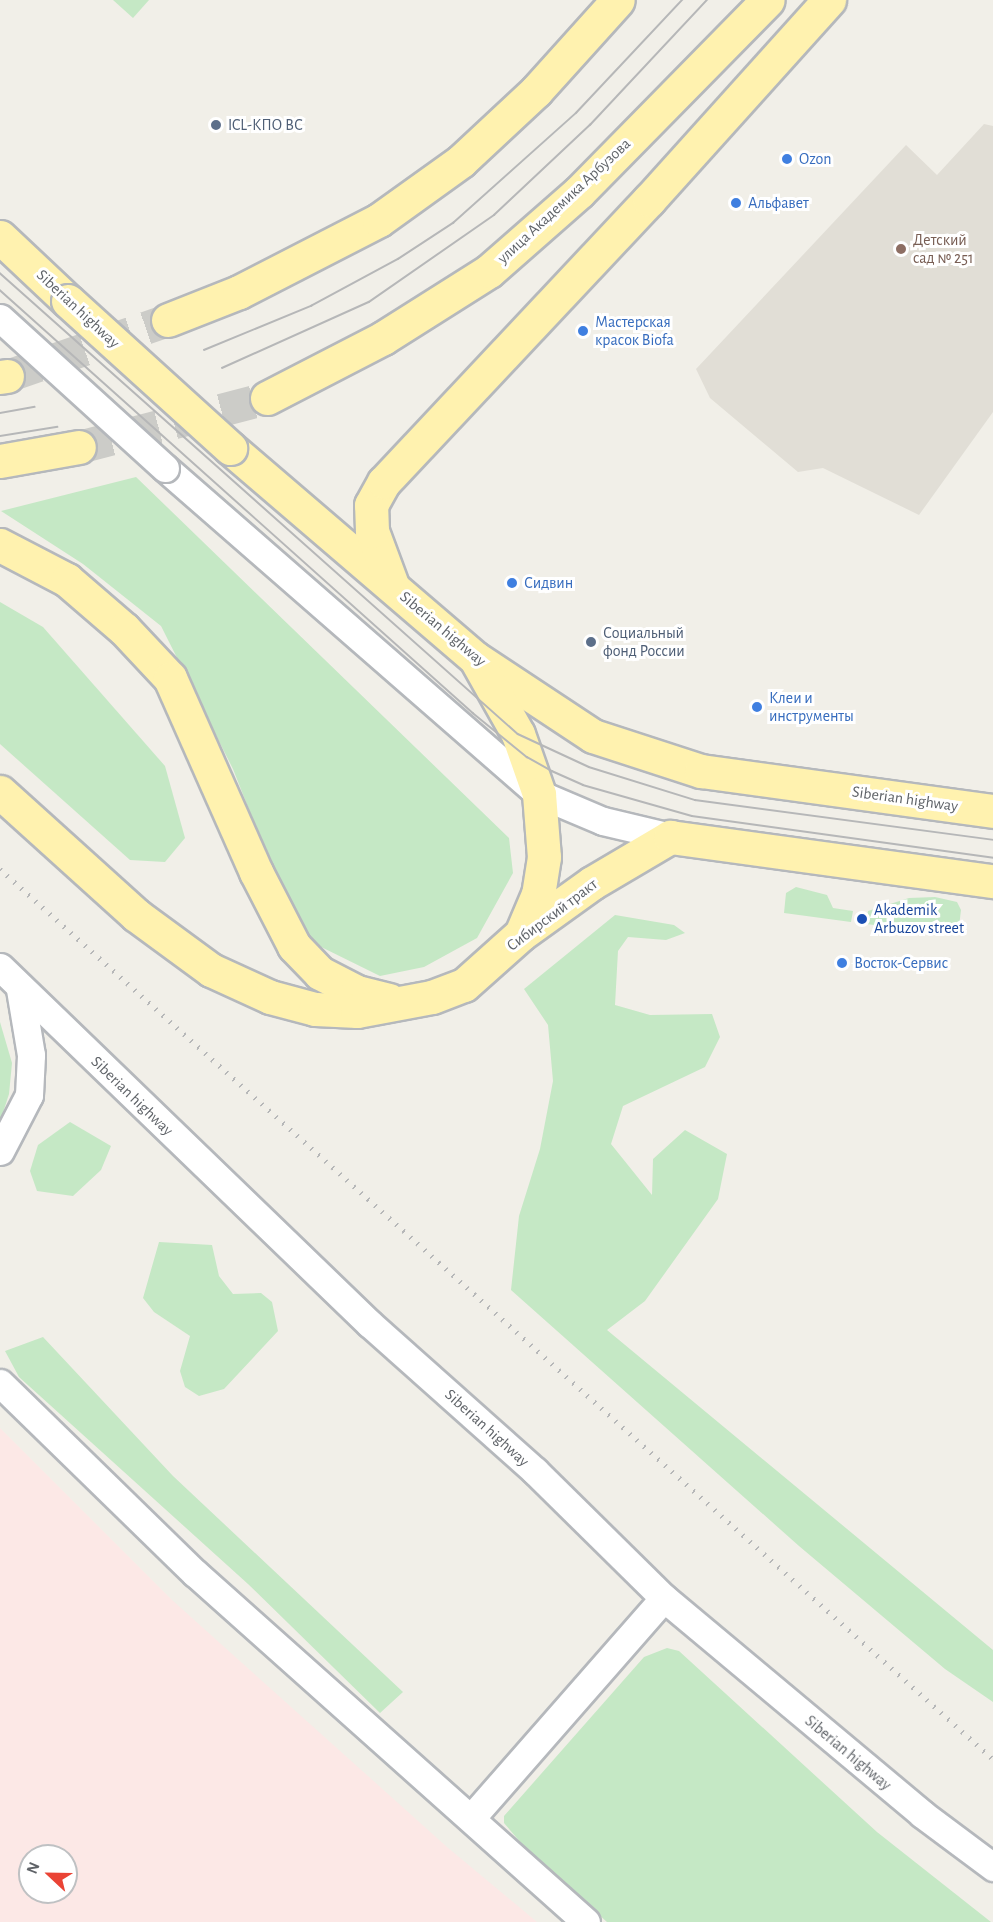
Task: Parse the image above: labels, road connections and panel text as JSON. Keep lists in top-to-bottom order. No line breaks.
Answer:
{"streets":{"main road":["улица Академика Арбузова","Siberian highway","Сибирский тракт"]},"places":["ICL-КПО ВС","Ozon","Альфавет","Детский сад № 251","Мастерская красок Biofa","Сидвин","Социальный фонд России","Клеи и инструменты","Akademik Arbuzov street","Восток-Сервис"],"north":"left"}
